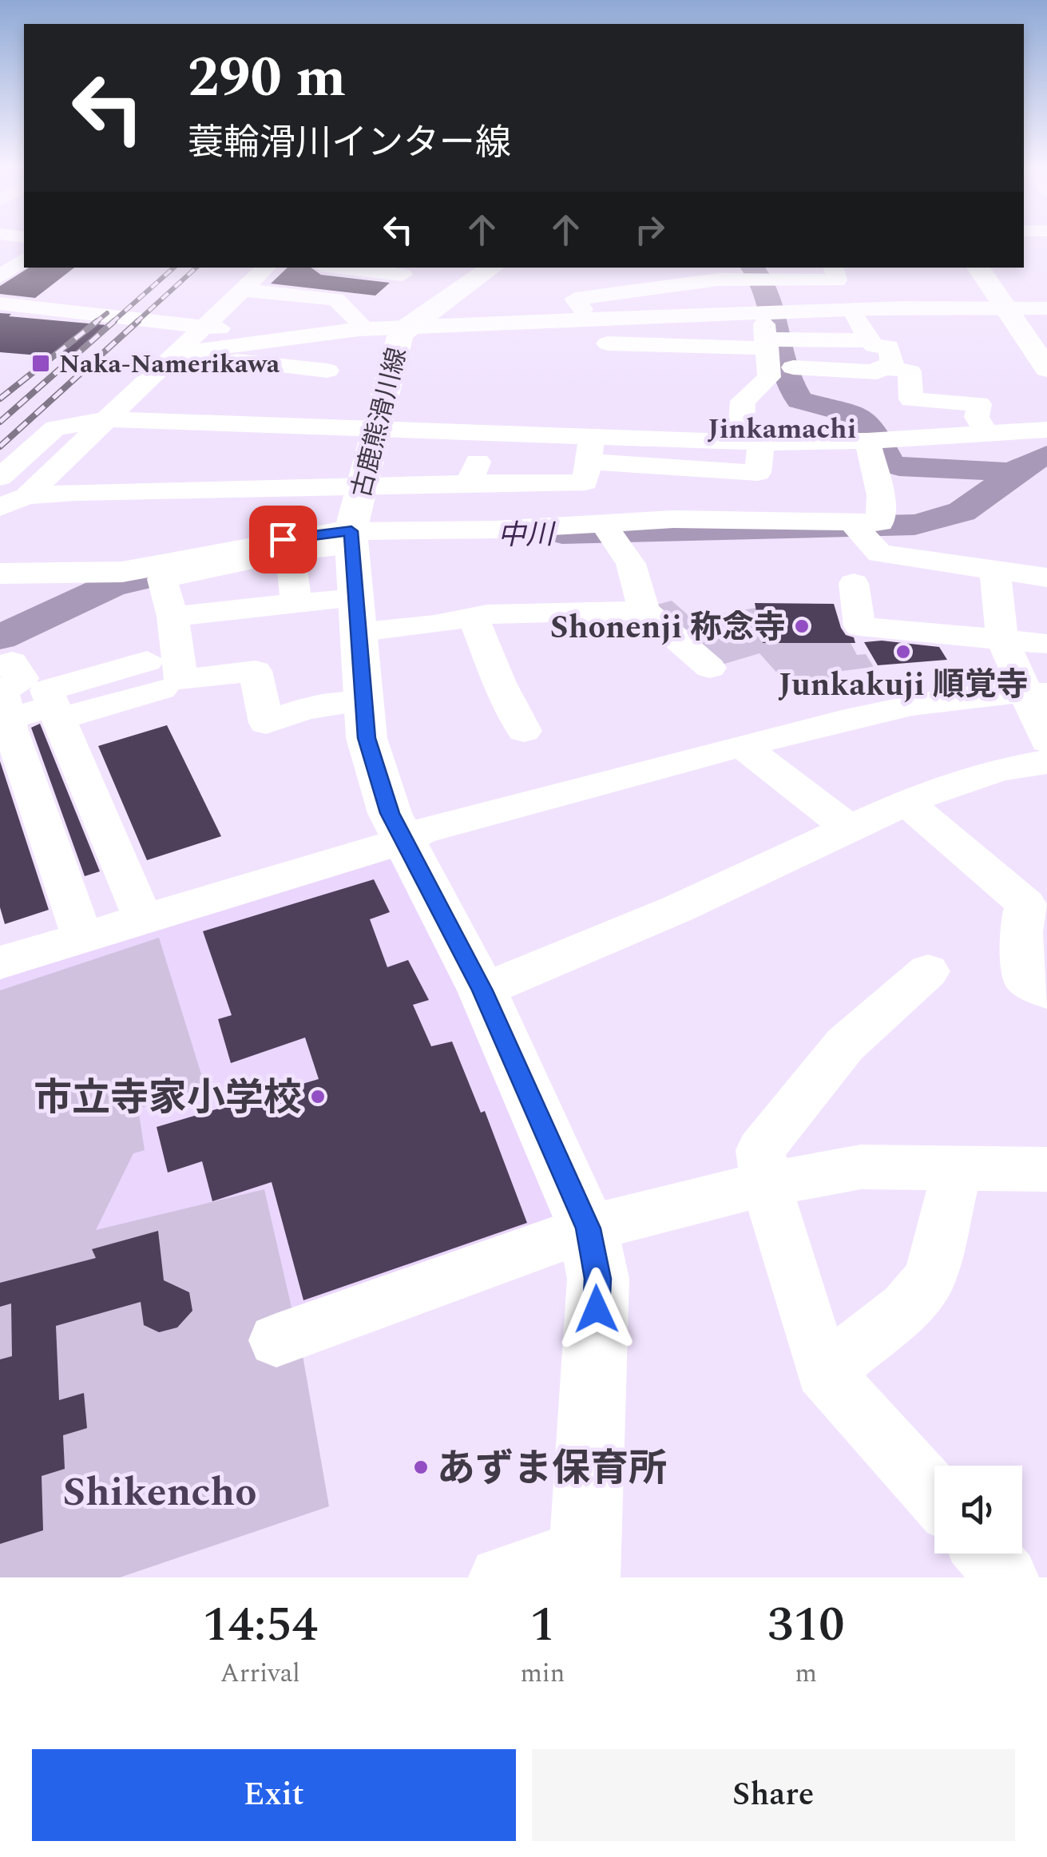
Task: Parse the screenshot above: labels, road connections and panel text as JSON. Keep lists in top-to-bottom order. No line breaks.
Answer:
{"streets":{"main road":["古鹿熊滑川線"]},"districts":["Jinkamachi","Shikencho"],"water":["中川"],"places":{"transit":["Naka-Namerikawa"],"other":["Shonenji 称念寺","Junkakuji 順覚寺","市立寺家小学校","あずま保育所"]},"page":{"turn":["290 m","蓑輪滑川インター線"],"eta":["14:54","Arrival","1","min","310","m"],"buttons":["Exit","Share"]}}
